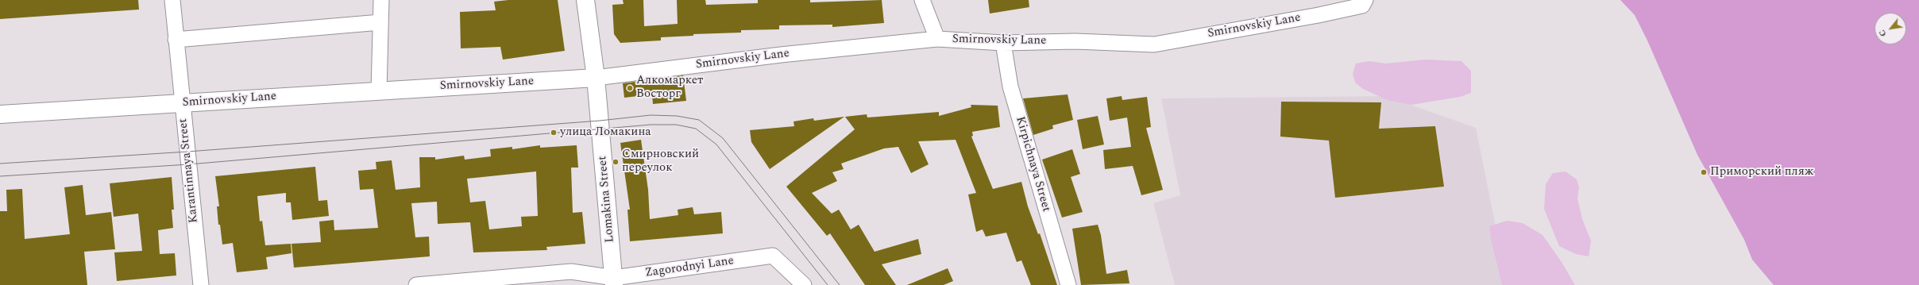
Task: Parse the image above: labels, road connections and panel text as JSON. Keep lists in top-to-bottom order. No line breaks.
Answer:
{"streets":{"main road":["Smirnovskiy Lane","Lomakina Street"],"street":["Kirpichnaya Street","Karantinnaya Street","Zagorodnyi Lane"]},"crossings":[["Smirnovskiy Lane","Kirpichnaya Street"],["Smirnovskiy Lane","Karantinnaya Street"],["Smirnovskiy Lane","Lomakina Street"],["Lomakina Street","Zagorodnyi Lane"]],"places":["Алкомаркет Восторг","улица Ломакина","Смирновский переулок","Приморский пляж"],"north":"bottom left"}
